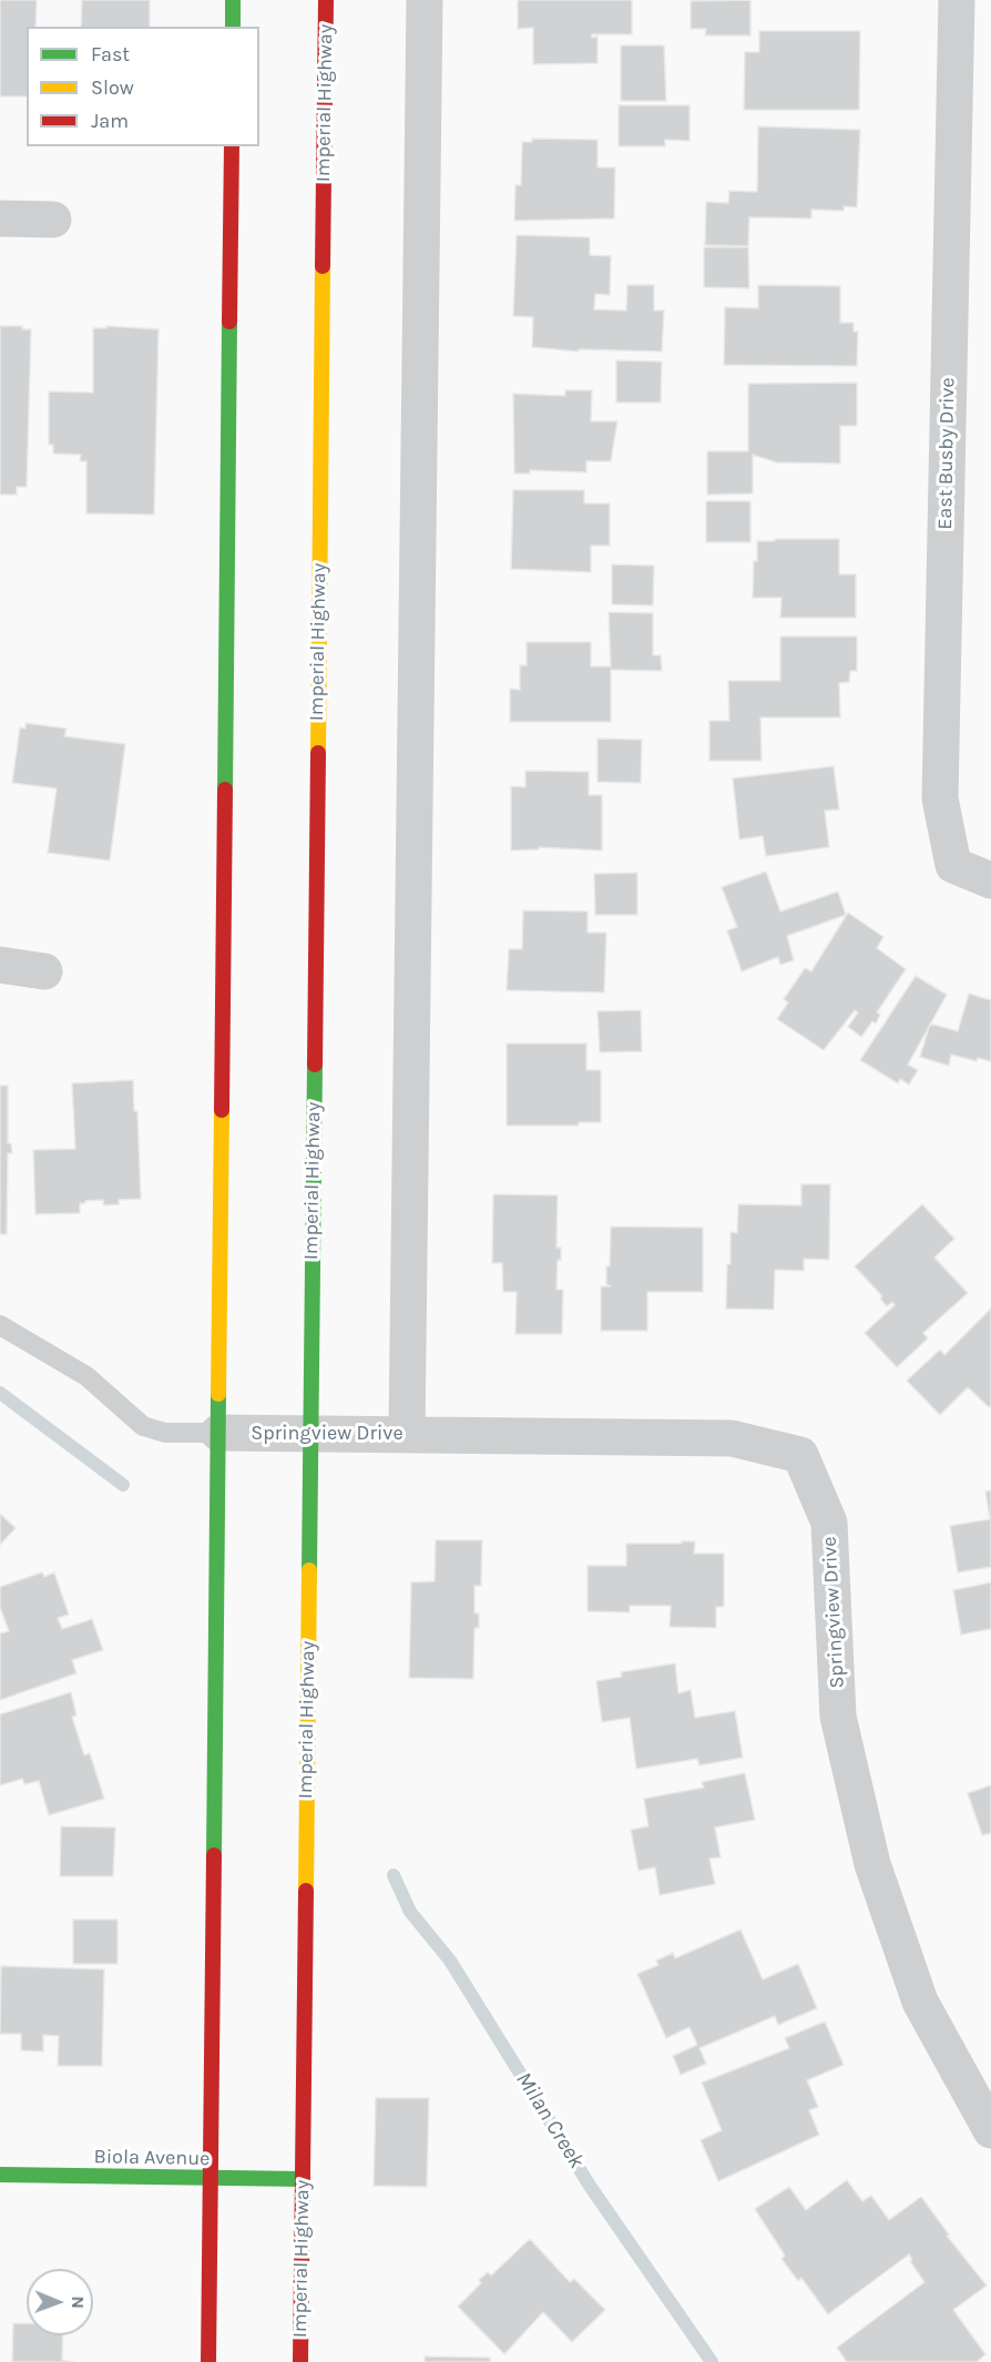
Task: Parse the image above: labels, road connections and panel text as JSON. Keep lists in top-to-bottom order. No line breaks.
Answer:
{"streets":{"main road":["Imperial Highway","Biola Avenue"],"street":["East Busby Drive","Springview Drive"]},"crossings":[["Imperial Highway","Springview Drive"],["Imperial Highway","Biola Avenue"]],"water":["Milan Creek"],"legend":["Fast","Slow","Jam"],"north":"right"}
